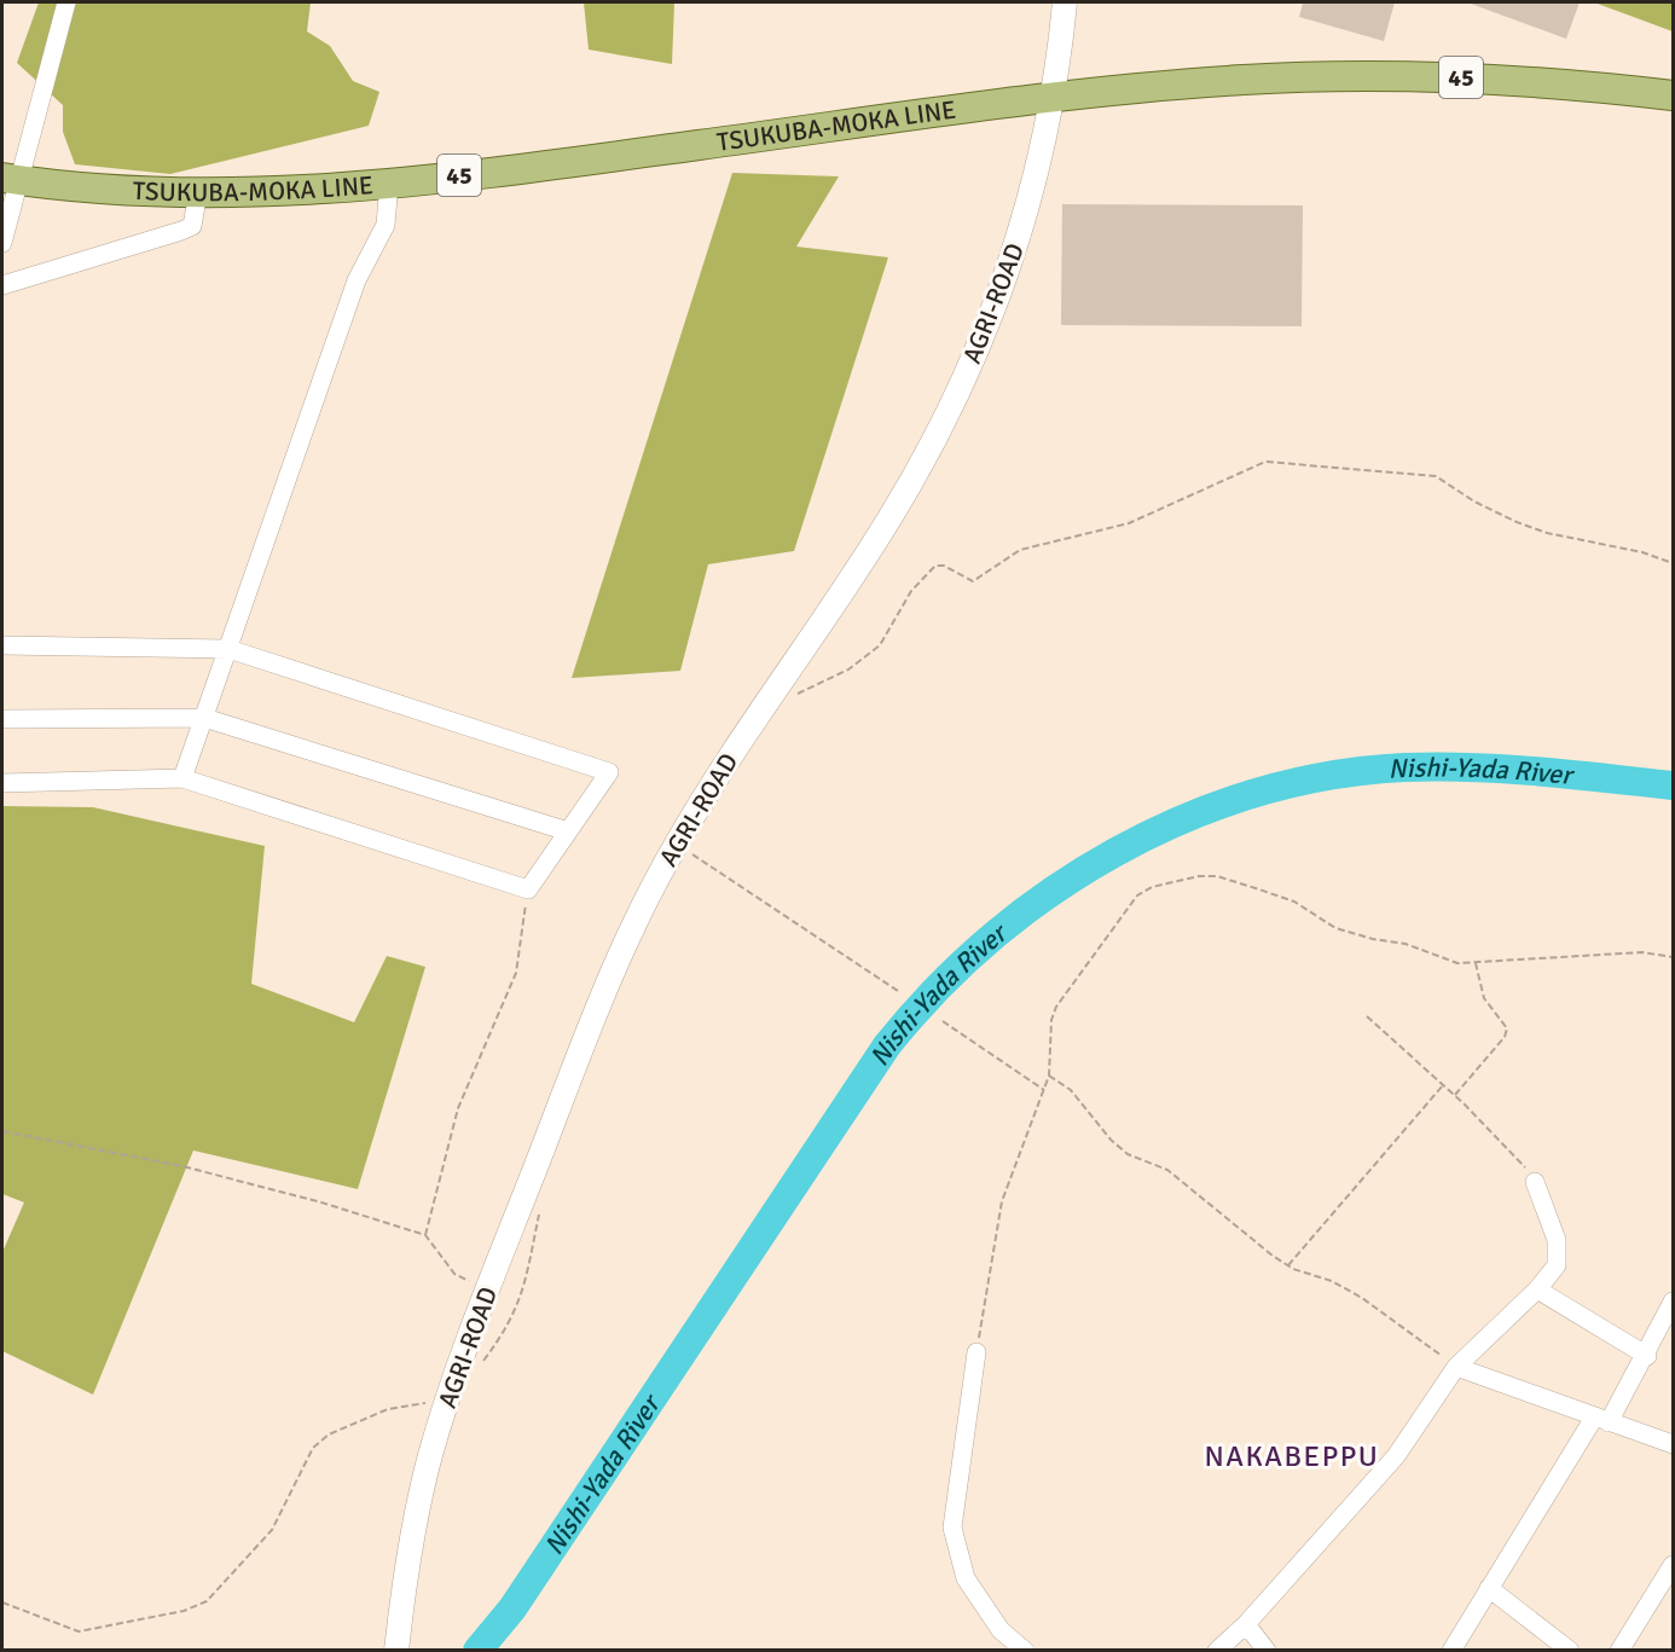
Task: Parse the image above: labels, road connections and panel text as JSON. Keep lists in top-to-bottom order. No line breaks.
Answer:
{"streets":{"main road":["45","TSUKUBA-MOKA LINE"],"street":["AGRI-ROAD"]},"crossings":[["TSUKUBA-MOKA LINE","AGRI-ROAD"]],"districts":["NAKABEPPU"],"water":["Nishi-Yada River"]}
